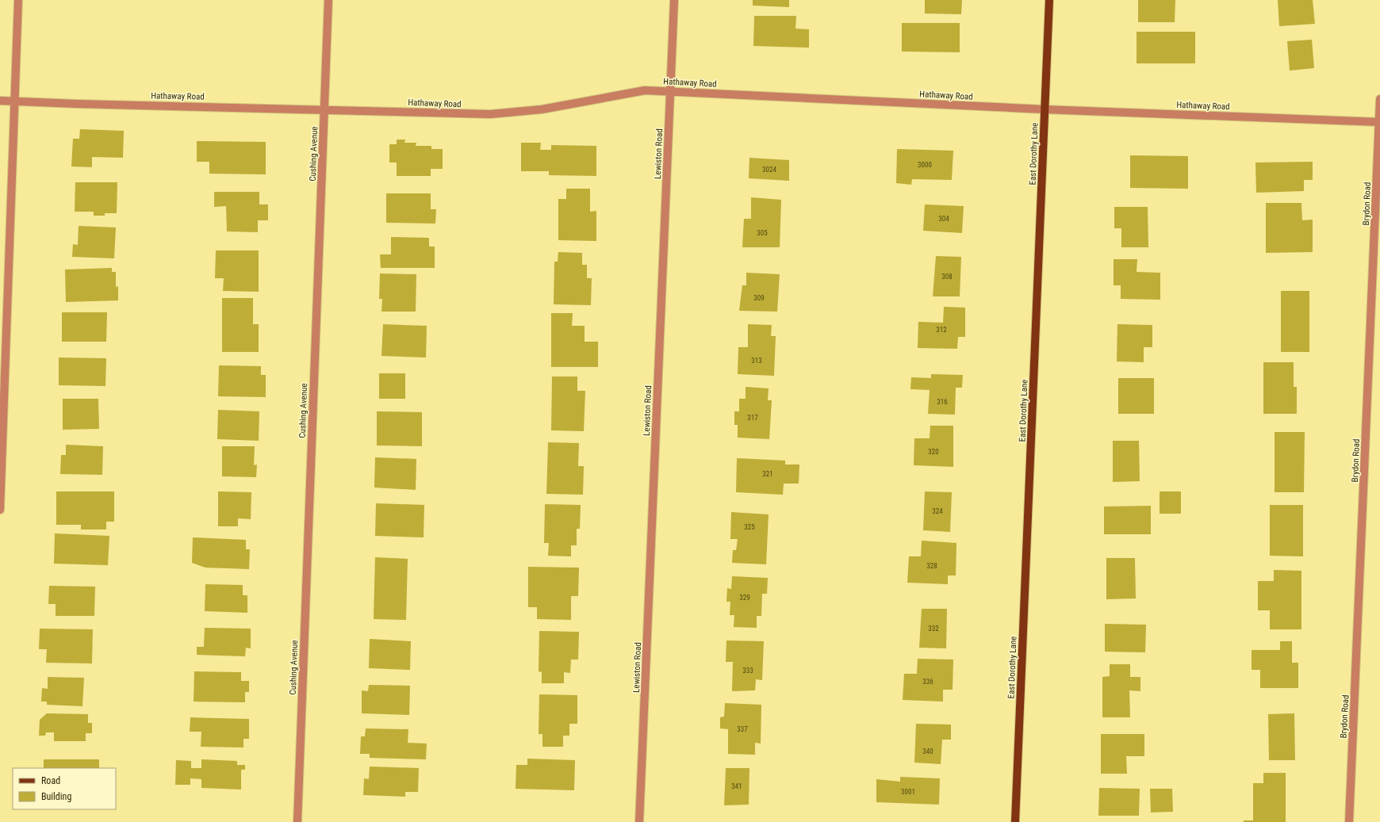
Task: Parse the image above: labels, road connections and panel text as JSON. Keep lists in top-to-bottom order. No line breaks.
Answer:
{"streets":{"main road":["East Dorothy Lane"],"street":["Hathaway Road","Cushing Avenue","Lewiston Road","Brydon Road"]},"crossings":[["Hathaway Road","Cushing Avenue"],["Hathaway Road","Lewiston Road"],["Hathaway Road","East Dorothy Lane"],["Hathaway Road","Brydon Road"]],"house_numbers":["3000","3024","304","305","308","309","312","313","316","317","320","321","324","325","328","329","332","333","336","337","340","341","3001"],"legend":["Road","Building"]}
